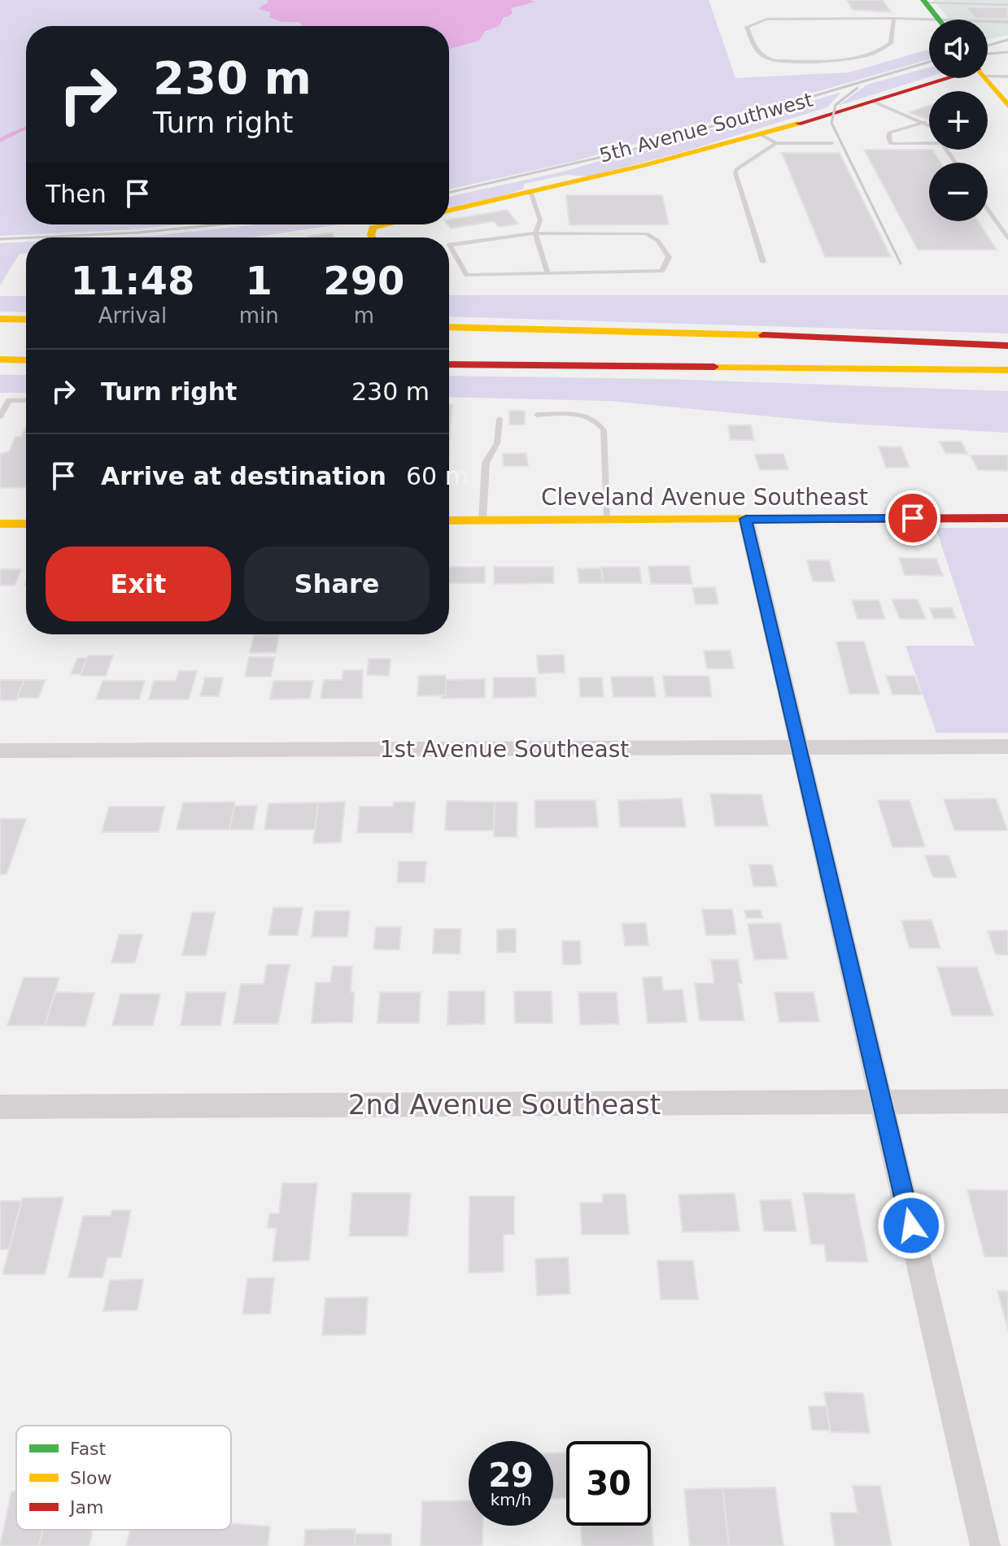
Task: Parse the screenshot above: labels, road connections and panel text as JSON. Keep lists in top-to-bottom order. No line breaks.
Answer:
{"streets":{"main road":["5th Avenue Southwest","Cleveland Avenue Southeast"],"street":["1st Avenue Southeast","2nd Avenue Southeast"]},"legend":["Fast","Slow","Jam"],"page":{"map_buttons":["+","−"],"turn":["230 m","Turn right"],"then":"Then","eta":["11:48","Arrival","1","min","290","m"],"list":[{"name":"Turn right","value":"230 m"},{"name":"Arrive at destination","value":"60 m"}],"buttons":["Exit","Share"],"speed":"29 km/h","limit":"30"}}
